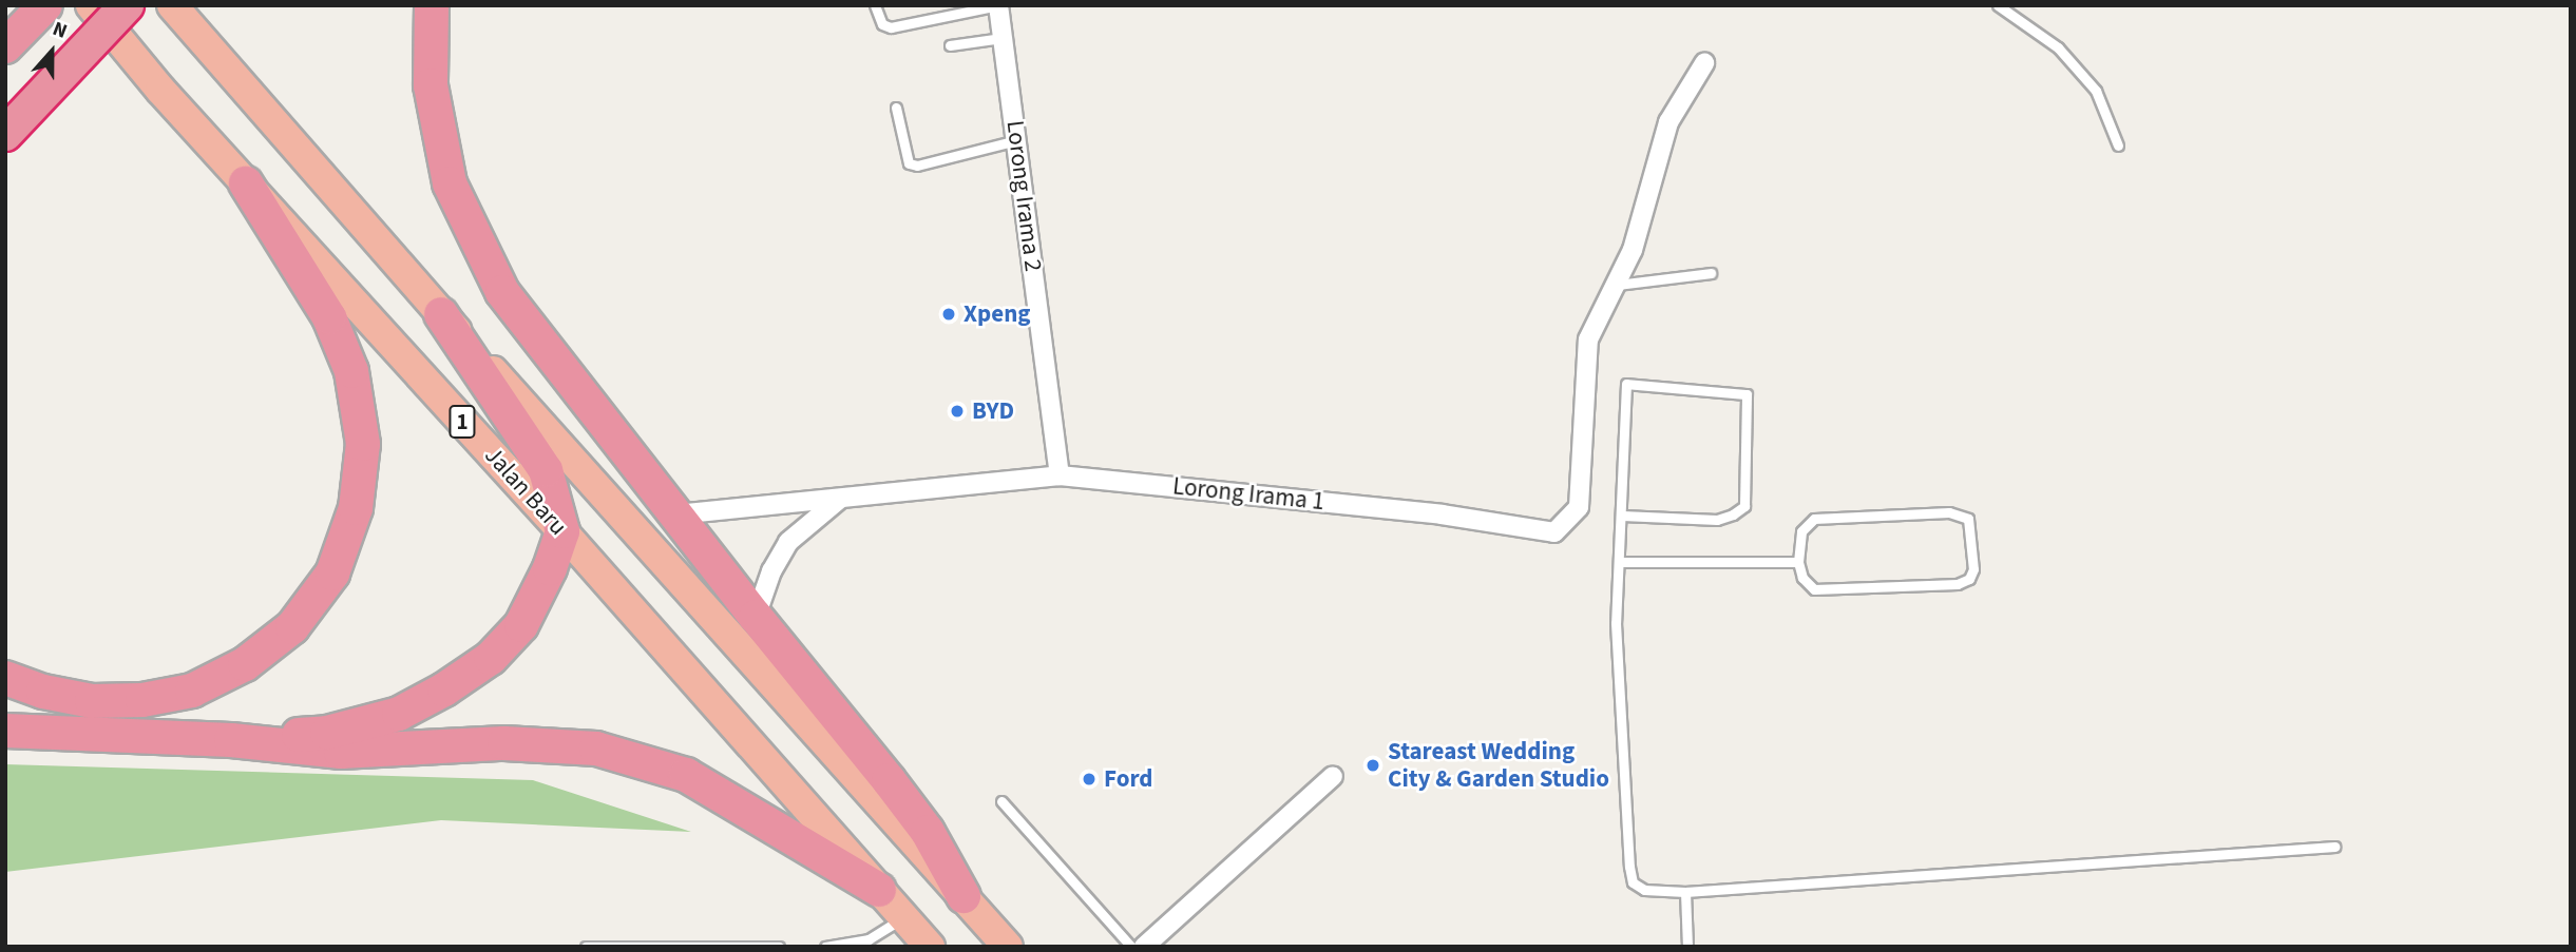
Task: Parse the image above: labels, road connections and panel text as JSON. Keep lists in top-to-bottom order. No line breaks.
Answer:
{"streets":{"highway":["1","Jalan Baru"],"street":["Lorong Irama 2","Lorong Irama 1"]},"crossings":[["Lorong Irama 2","Lorong Irama 1"]],"places":["Xpeng","BYD","Stareast Wedding City & Garden Studio","Ford"],"north":"top"}
